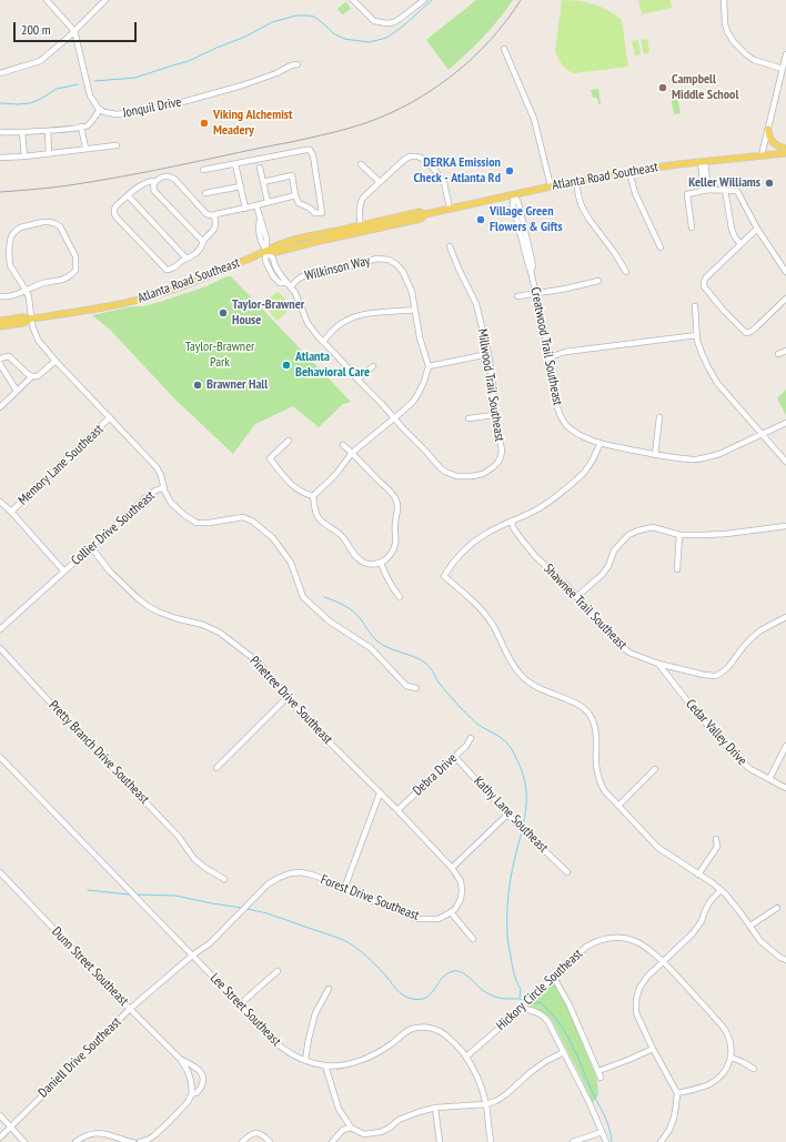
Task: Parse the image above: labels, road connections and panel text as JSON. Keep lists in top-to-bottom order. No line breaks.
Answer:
{"streets":{"main road":["Atlanta Road Southeast"],"street":["Jonquil Drive","Wilkinson Way","Creatwood Trail Southeast","Millwood Trail Southeast","Memory Lane Southeast","Collier Drive Southeast","Shawnee Trail Southeast","Pinetree Drive Southeast","Cedar Valley Drive","Pretty Branch Drive Southeast","Debra Drive","Kathy Lane Southeast","Forest Drive Southeast","Dunn Street Southeast","Hickory Circle Southeast","Lee Street Southeast","Daniell Drive Southeast"]},"crossings":[["Atlanta Road Southeast","Creatwood Trail Southeast"],["Atlanta Road Southeast","Collier Drive Southeast"],["Memory Lane Southeast","Collier Drive Southeast"],["Collier Drive Southeast","Pinetree Drive Southeast"],["Shawnee Trail Southeast","Cedar Valley Drive"],["Debra Drive","Kathy Lane Southeast"],["Forest Drive Southeast","Lee Street Southeast"],["Forest Drive Southeast","Daniell Drive Southeast"],["Dunn Street Southeast","Daniell Drive Southeast"],["Hickory Circle Southeast","Lee Street Southeast"],["Lee Street Southeast","Daniell Drive Southeast"]],"parks":["Taylor-Brawner Park"],"places":["Campbell Middle School","Viking Alchemist Meadery","DERKA Emission Check - Atlanta Rd","Keller Williams","Village Green Flowers & Gifts","Taylor-Brawner House","Atlanta Behavioral Care","Brawner Hall"],"scale_bar":"200 m"}
